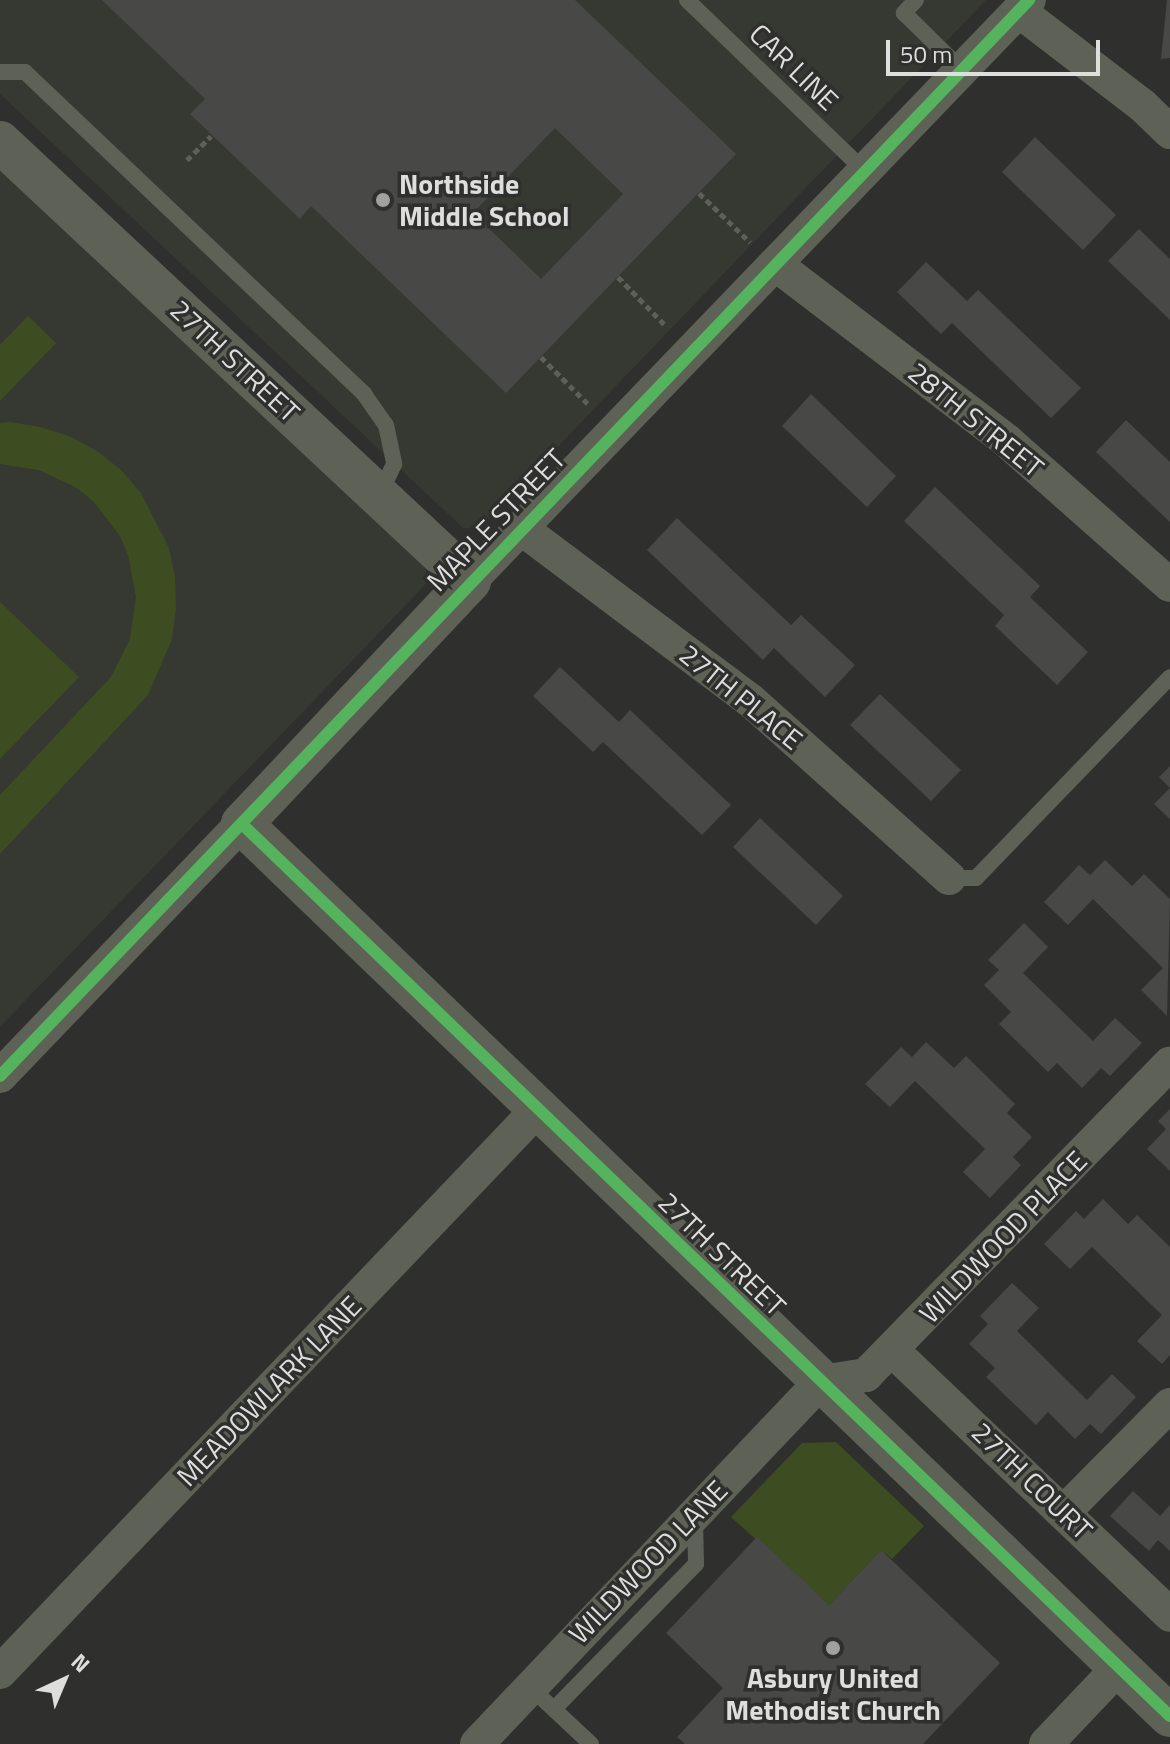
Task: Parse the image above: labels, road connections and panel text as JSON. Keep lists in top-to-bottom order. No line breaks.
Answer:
{"streets":{"street":["27TH STREET","28TH STREET","MAPLE STREET","27TH PLACE","WILDWOOD PLACE","MEADOWLARK LANE","27TH COURT","WILDWOOD LANE"],"lane":["CAR LINE"]},"crossings":[["CAR LINE","MAPLE STREET"],["27TH STREET","MAPLE STREET"],["27TH STREET","WILDWOOD PLACE"],["27TH STREET","MEADOWLARK LANE"],["27TH STREET","WILDWOOD LANE"],["28TH STREET","MAPLE STREET"],["MAPLE STREET","27TH PLACE"],["WILDWOOD PLACE","27TH COURT"],["WILDWOOD PLACE","WILDWOOD LANE"]],"places":["Northside Middle School","Asbury United Methodist Church"],"scale_bar":"50 m","north":"top right"}
